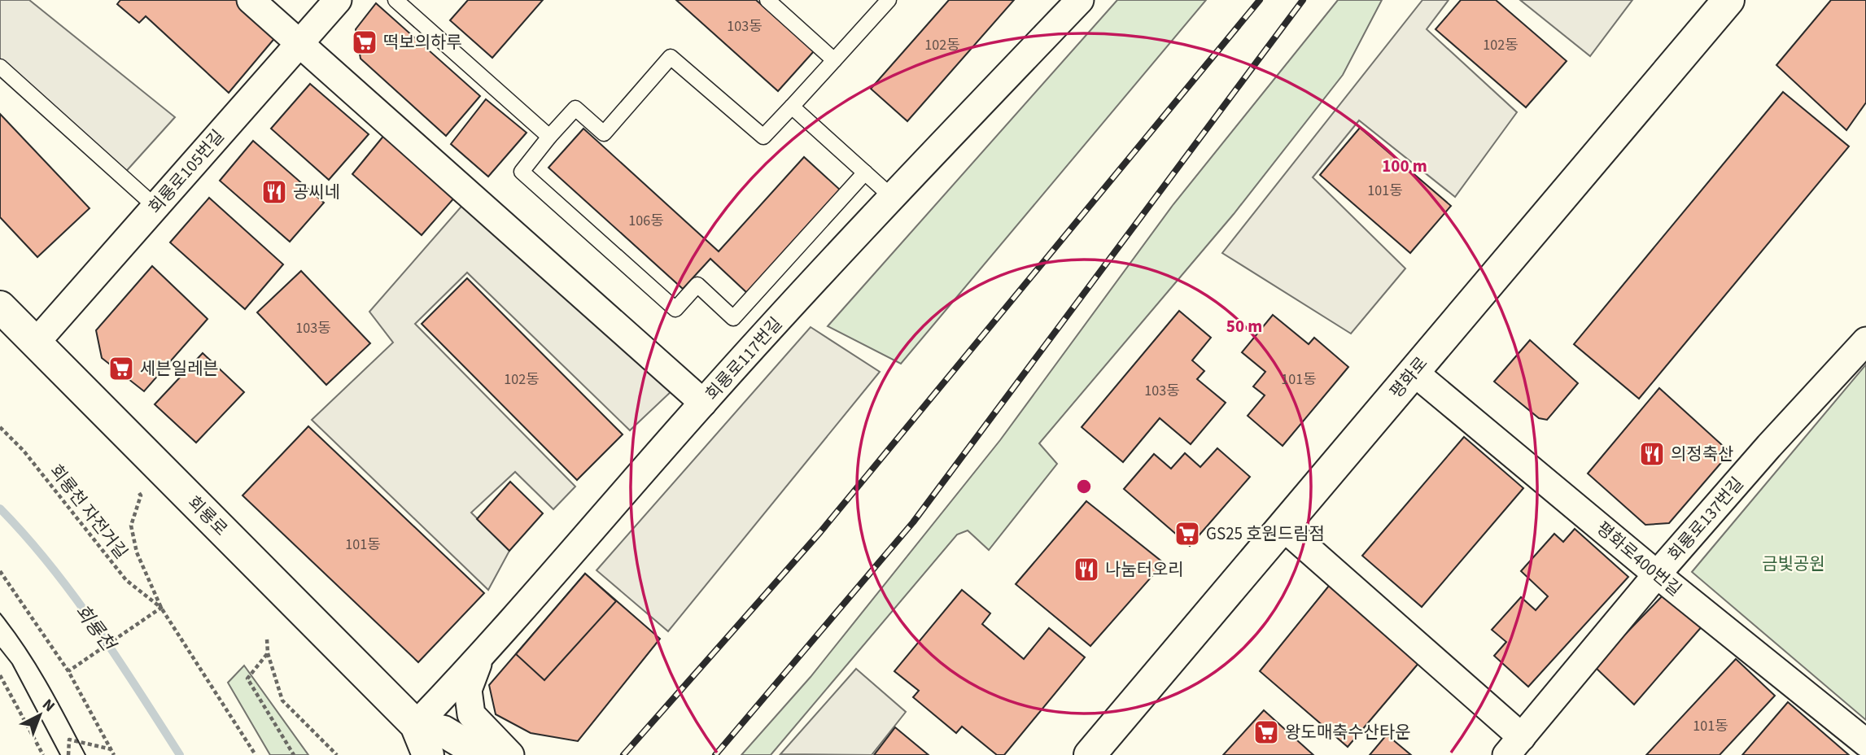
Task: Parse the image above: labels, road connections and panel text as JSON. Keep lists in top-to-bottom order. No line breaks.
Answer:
{"streets":{"main road":["평화로","회룡로"],"street":["회룡로105번길","회룡로117번길","회룡로137번길","평화로400번길"],"path":["회룡천 자전거길"]},"crossings":[["회룡로105번길","회룡로"],["회룡로117번길","회룡로"],["평화로","평화로400번길"],["회룡로137번길","평화로400번길"]],"water":["회룡천"],"parks":["금빛공원"],"places":{"supermarket":["떡보의하루","세븐일레븐","GS25 호원드림점","왕도매축수산타운"],"restaurant":["공씨네","의정축산","나눔터오리"]},"house_numbers":["103동","102동","102동","101동","106동","103동","102동","101동","103동","101동","101동"],"north":"top right","rings":["100 m","50 m"]}
